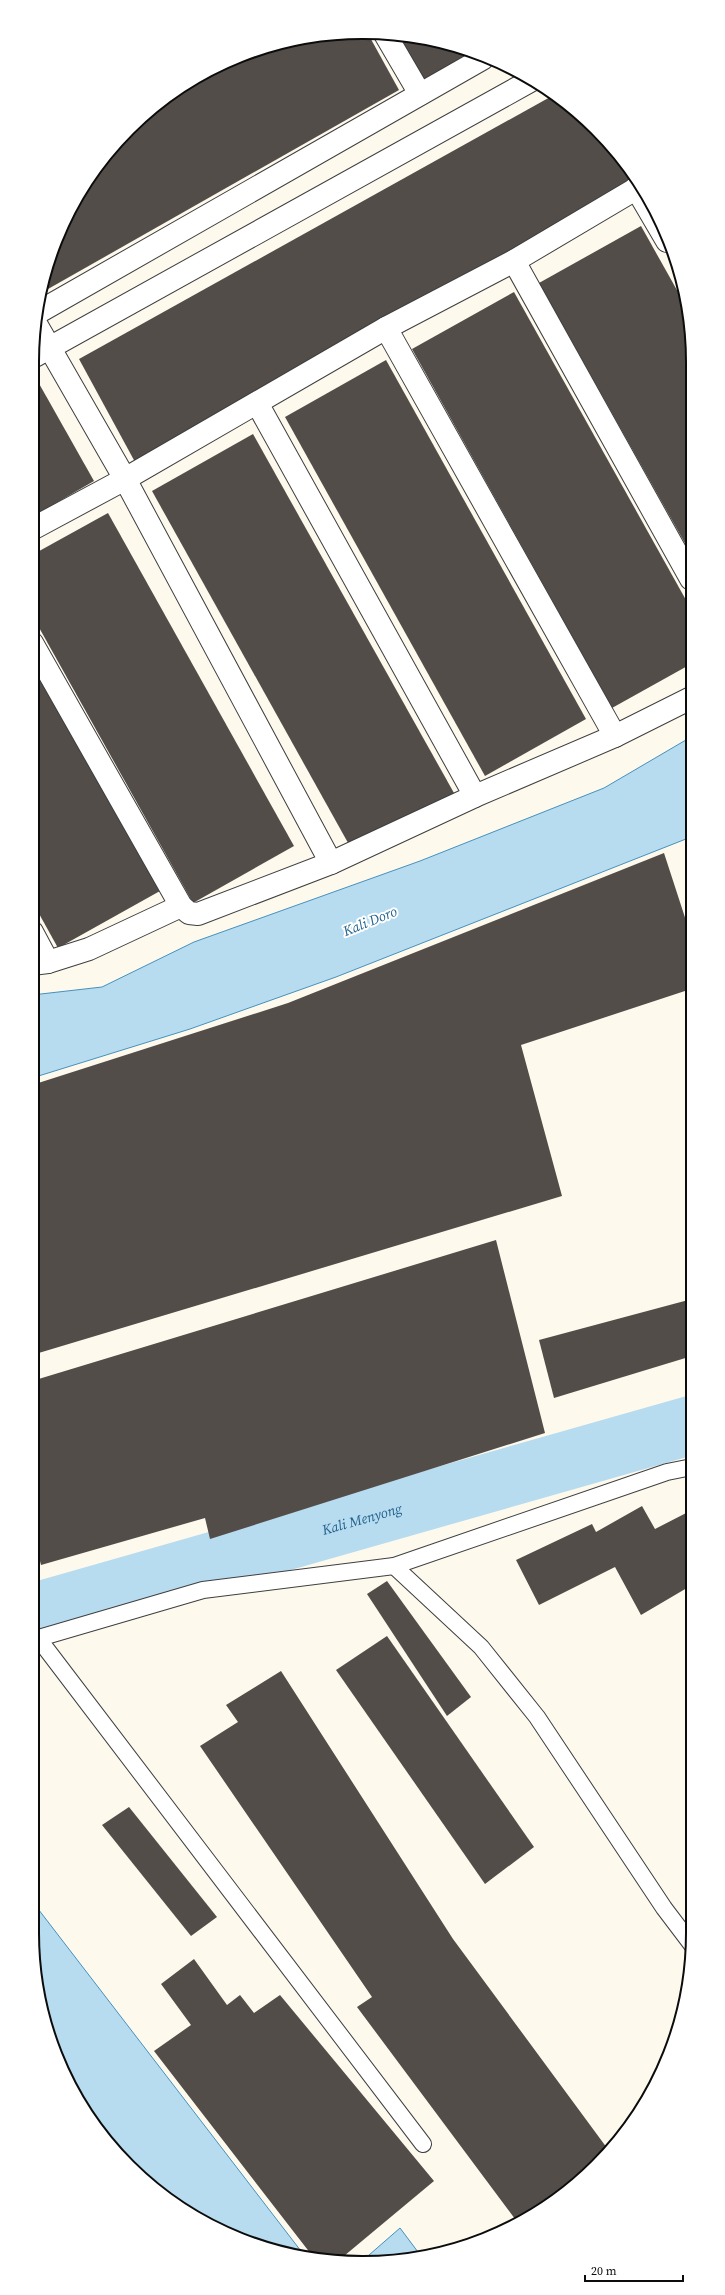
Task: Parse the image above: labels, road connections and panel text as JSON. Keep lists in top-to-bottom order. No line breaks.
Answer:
{"water":["Kali Doro","Kali Menyong"],"scale_bar":"20 m"}
